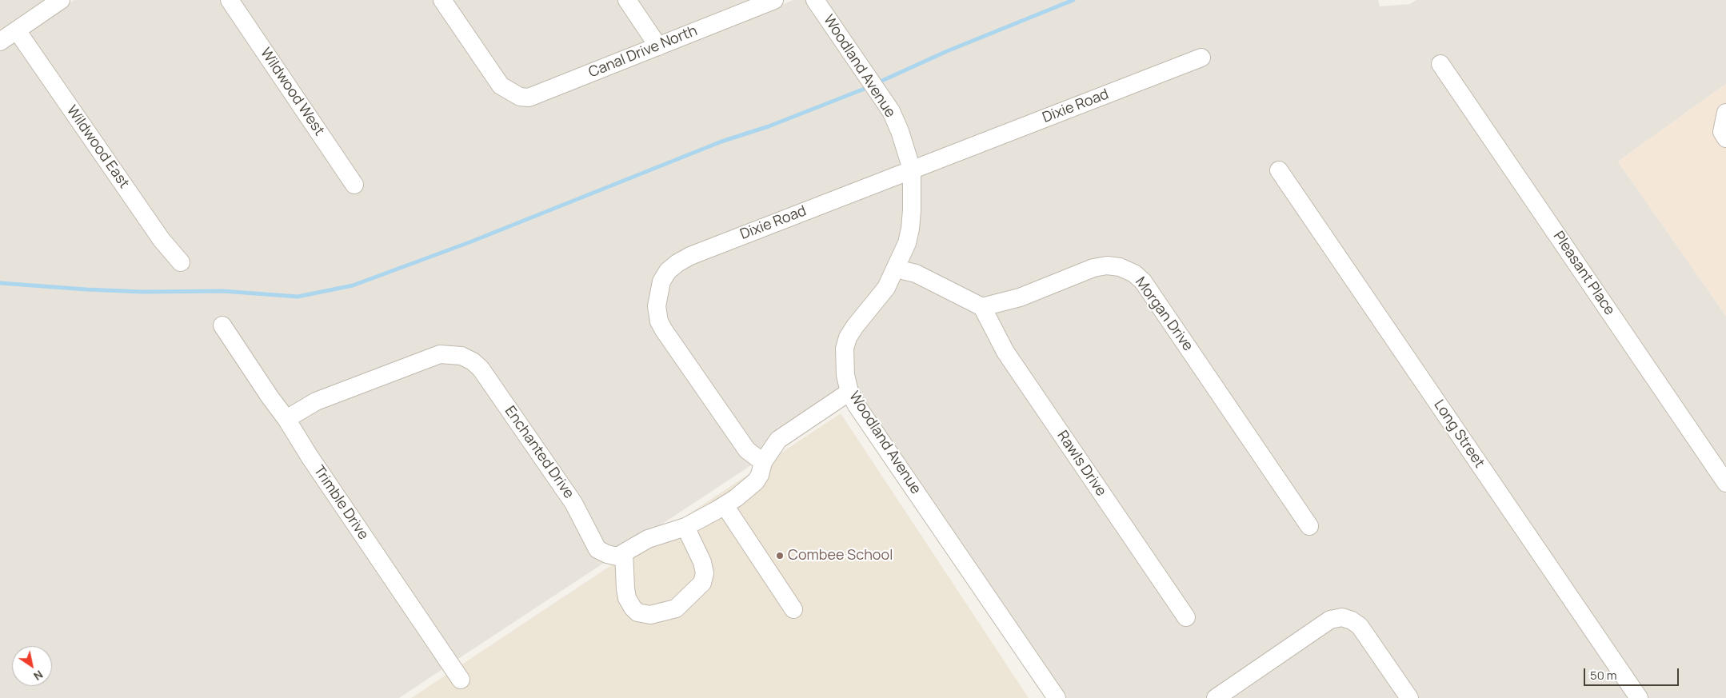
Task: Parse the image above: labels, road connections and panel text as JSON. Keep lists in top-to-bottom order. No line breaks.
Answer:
{"streets":{"street":["Canal Drive North","Woodland Avenue","Wildwood West","Dixie Road","Wildwood East","Pleasant Place","Morgan Drive","Long Street","Enchanted Drive","Rawls Drive","Trimble Drive"]},"crossings":[["Woodland Avenue","Dixie Road"],["Morgan Drive","Rawls Drive"],["Enchanted Drive","Trimble Drive"]],"places":["Combee School"],"scale_bar":"50 m","north":"bottom right"}
